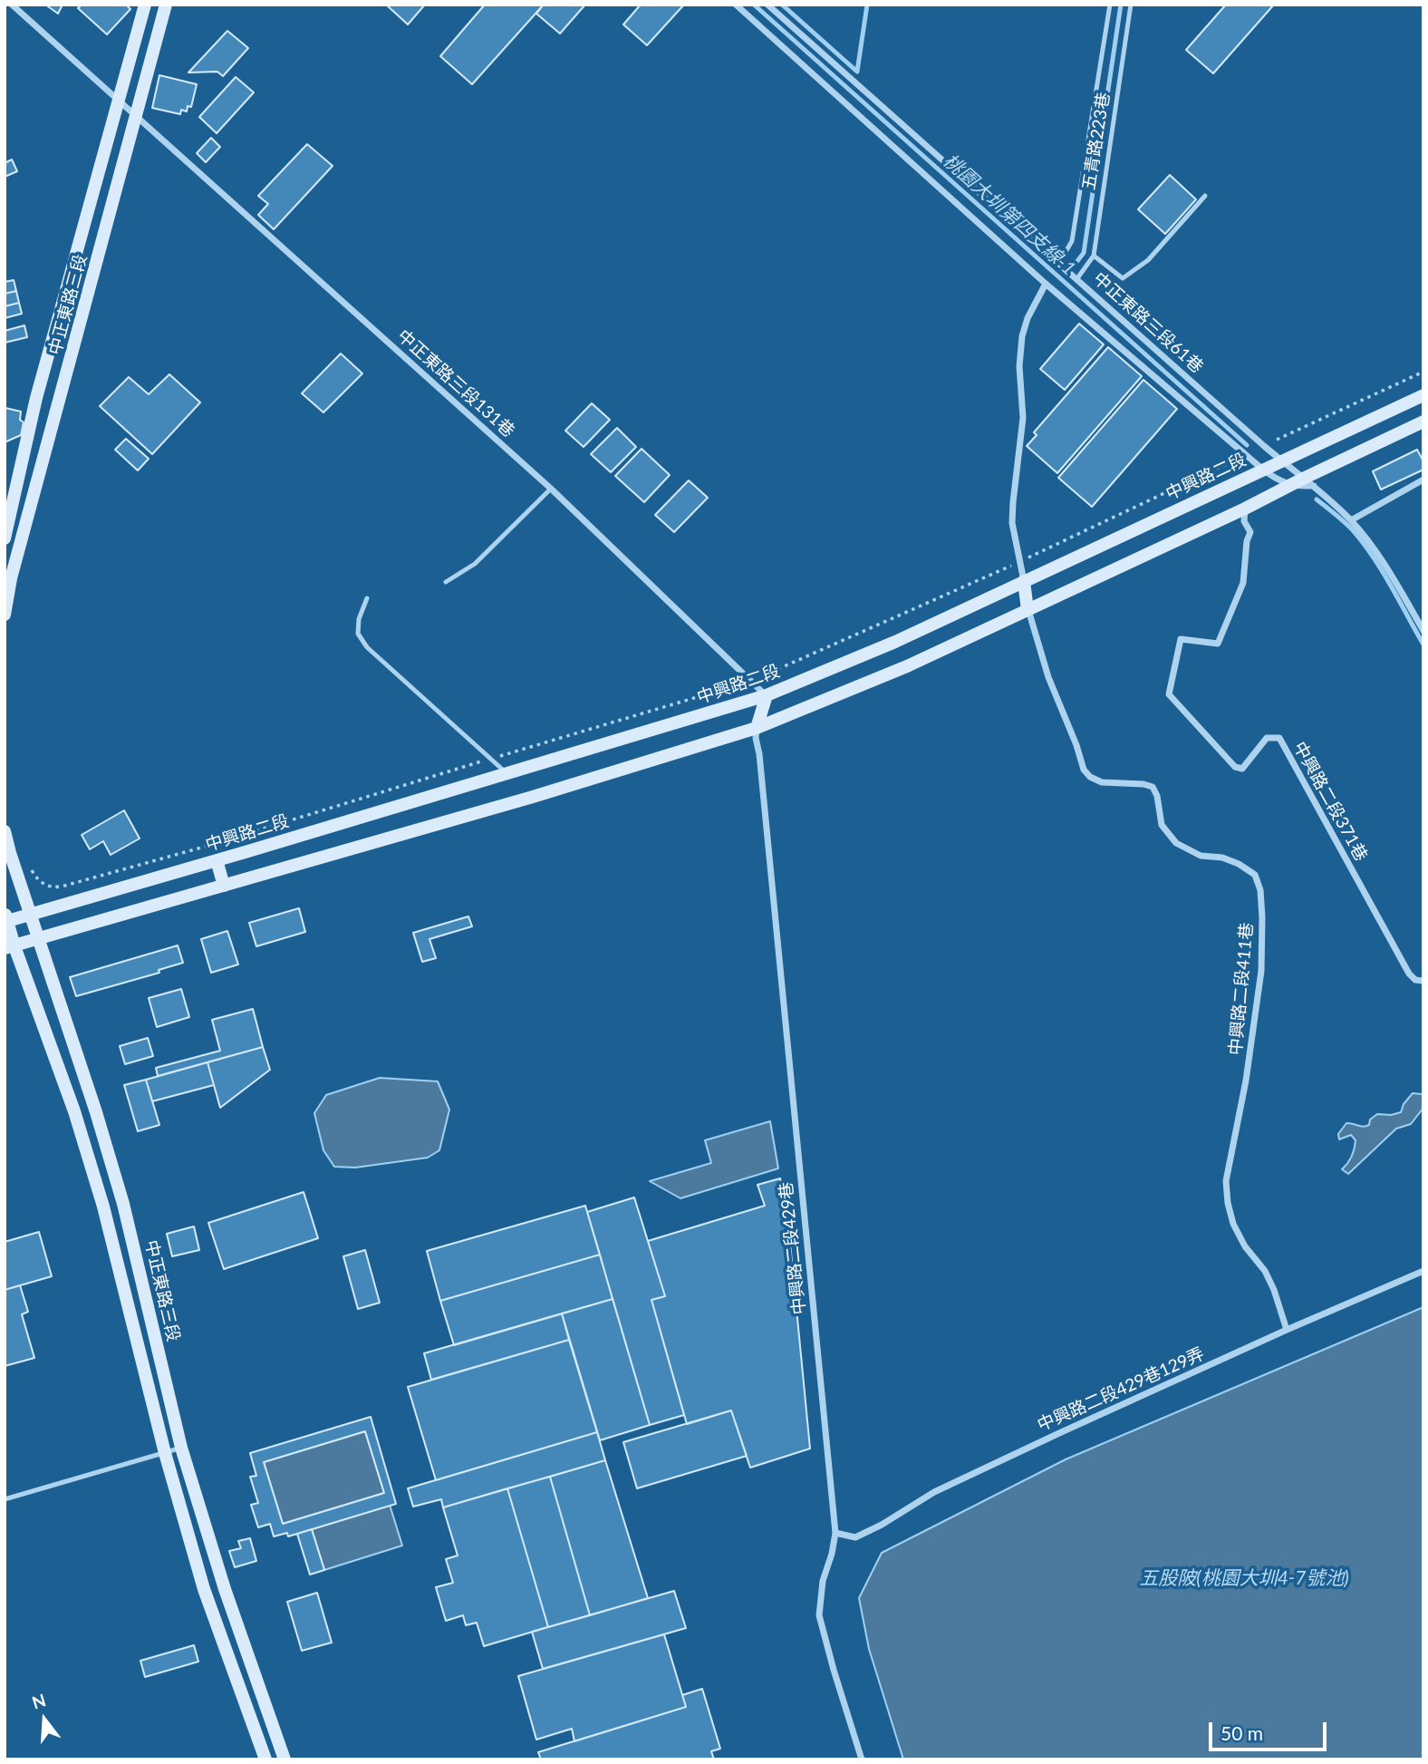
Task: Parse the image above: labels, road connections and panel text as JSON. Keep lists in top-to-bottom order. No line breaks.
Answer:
{"streets":{"street":["中正東路三段","中正東路三段61巷","中正東路三段131巷","中興路二段","中興路二段371巷","中興路二段411巷","中興路二段429巷","中興路二段429巷129弄"],"lane":["五青路223巷"]},"crossings":[["五青路223巷","中正東路三段61巷"],["中正東路三段","中正東路三段131巷"],["中正東路三段","中興路二段"],["中正東路三段61巷","中興路二段"],["中正東路三段131巷","中興路二段"],["中興路二段411巷","中興路二段429巷129弄"],["中興路二段429巷","中興路二段429巷129弄"]],"water":["桃園大圳第四支線-1","五股陂(桃園大圳4-7號池)"],"scale_bar":"50 m","north":"top"}
